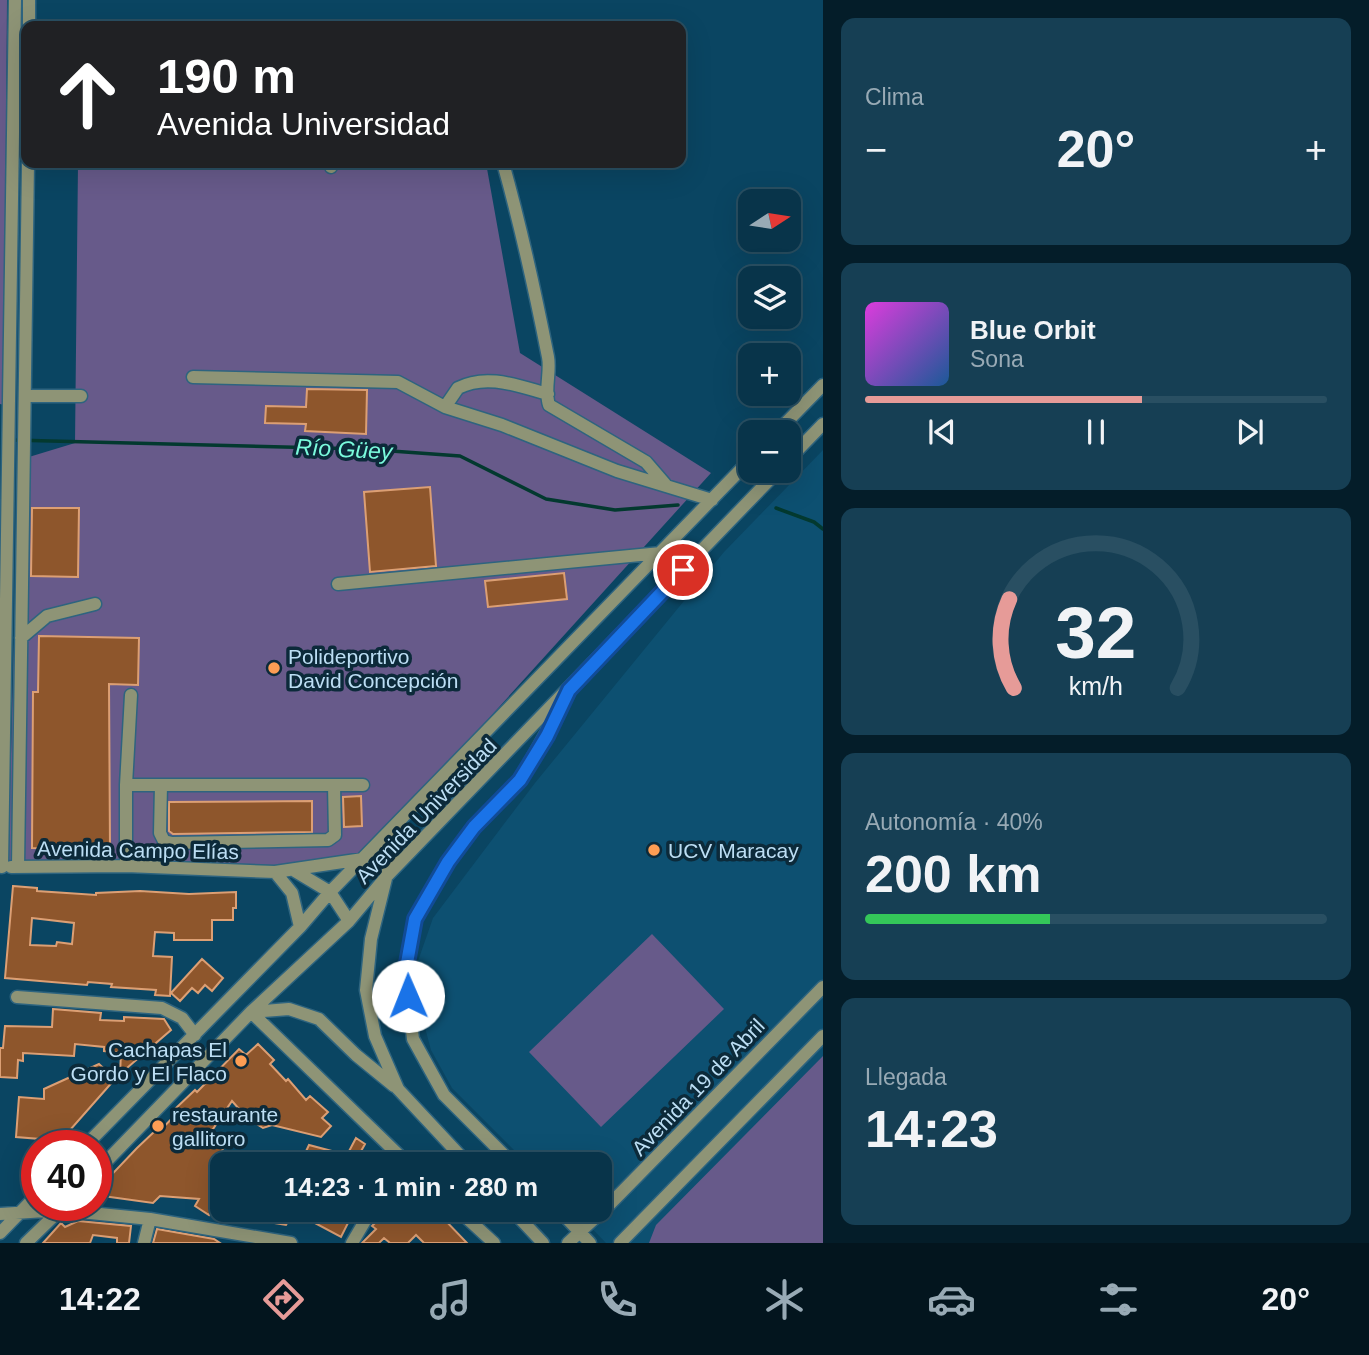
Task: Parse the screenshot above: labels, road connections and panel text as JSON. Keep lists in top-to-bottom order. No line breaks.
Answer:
{"streets":{"street":["Avenida Universidad","Avenida Campo Elías","Avenida 19 de Abril"]},"crossings":[["Avenida Universidad","Avenida Campo Elías"]],"water":["Río Güey"],"places":["Polideportivo David Concepción","UCV Maracay","Cachapas El Gordo y El Flaco","restaurante gallitoro"],"north":"right","page":{"tile":["Clima",["Autonomía · 40%","200 km"],["Llegada","14:23"]],"turn":["190 m","Avenida Universidad"],"heat":["−","20°","+"],"map_buttons":["+","−"],"song":["Blue Orbit","Sona"],"limit":"40","trip":"14:23 · 1 min · 280 m","tabs":["14:22","20°"],"gauge":["32","km/h"]}}
